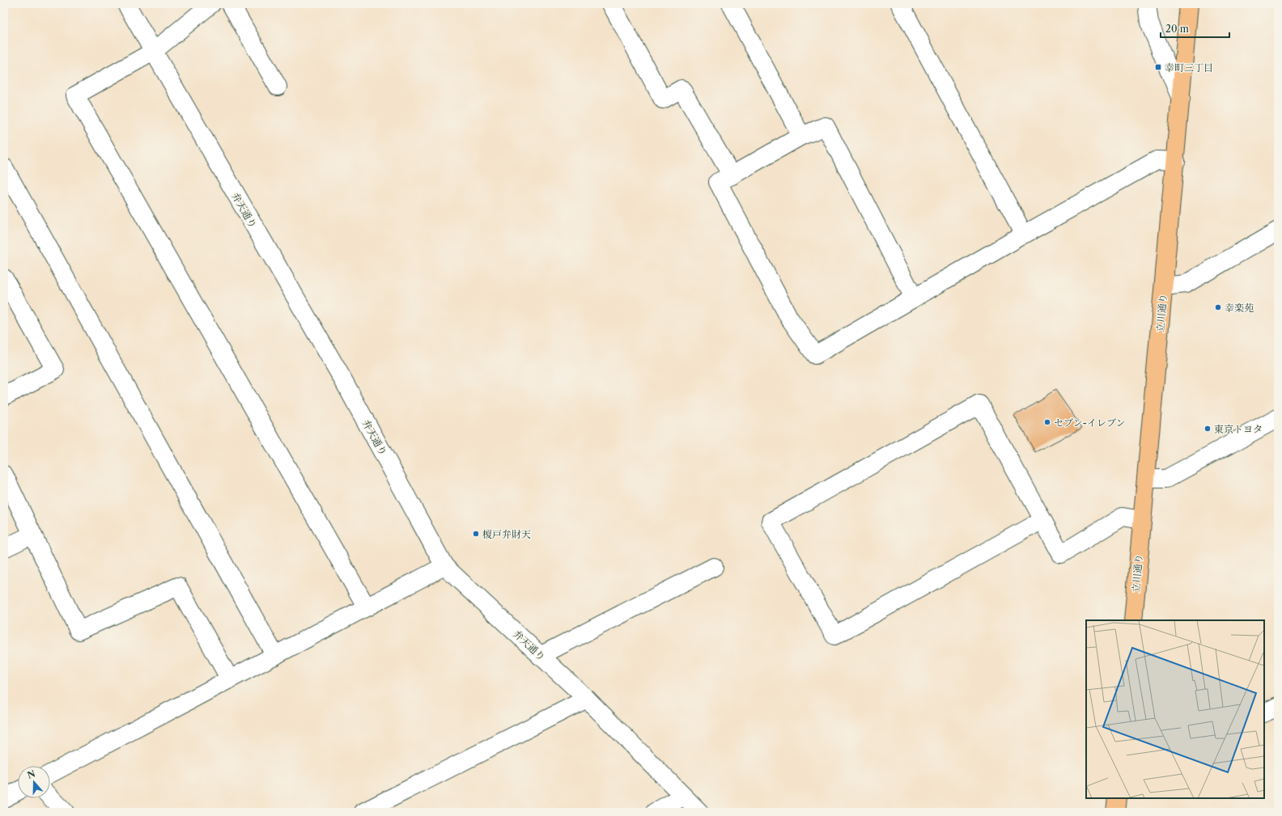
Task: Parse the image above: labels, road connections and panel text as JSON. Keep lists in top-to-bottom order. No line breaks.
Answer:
{"streets":{"main road":["立川通り"],"street":["弁天通り"]},"places":{"transit":["幸町三丁目"],"other":["幸楽苑","セブン-イレブン","東京トヨタ","榎戸弁財天"]},"scale_bar":"20 m","north":"top"}
